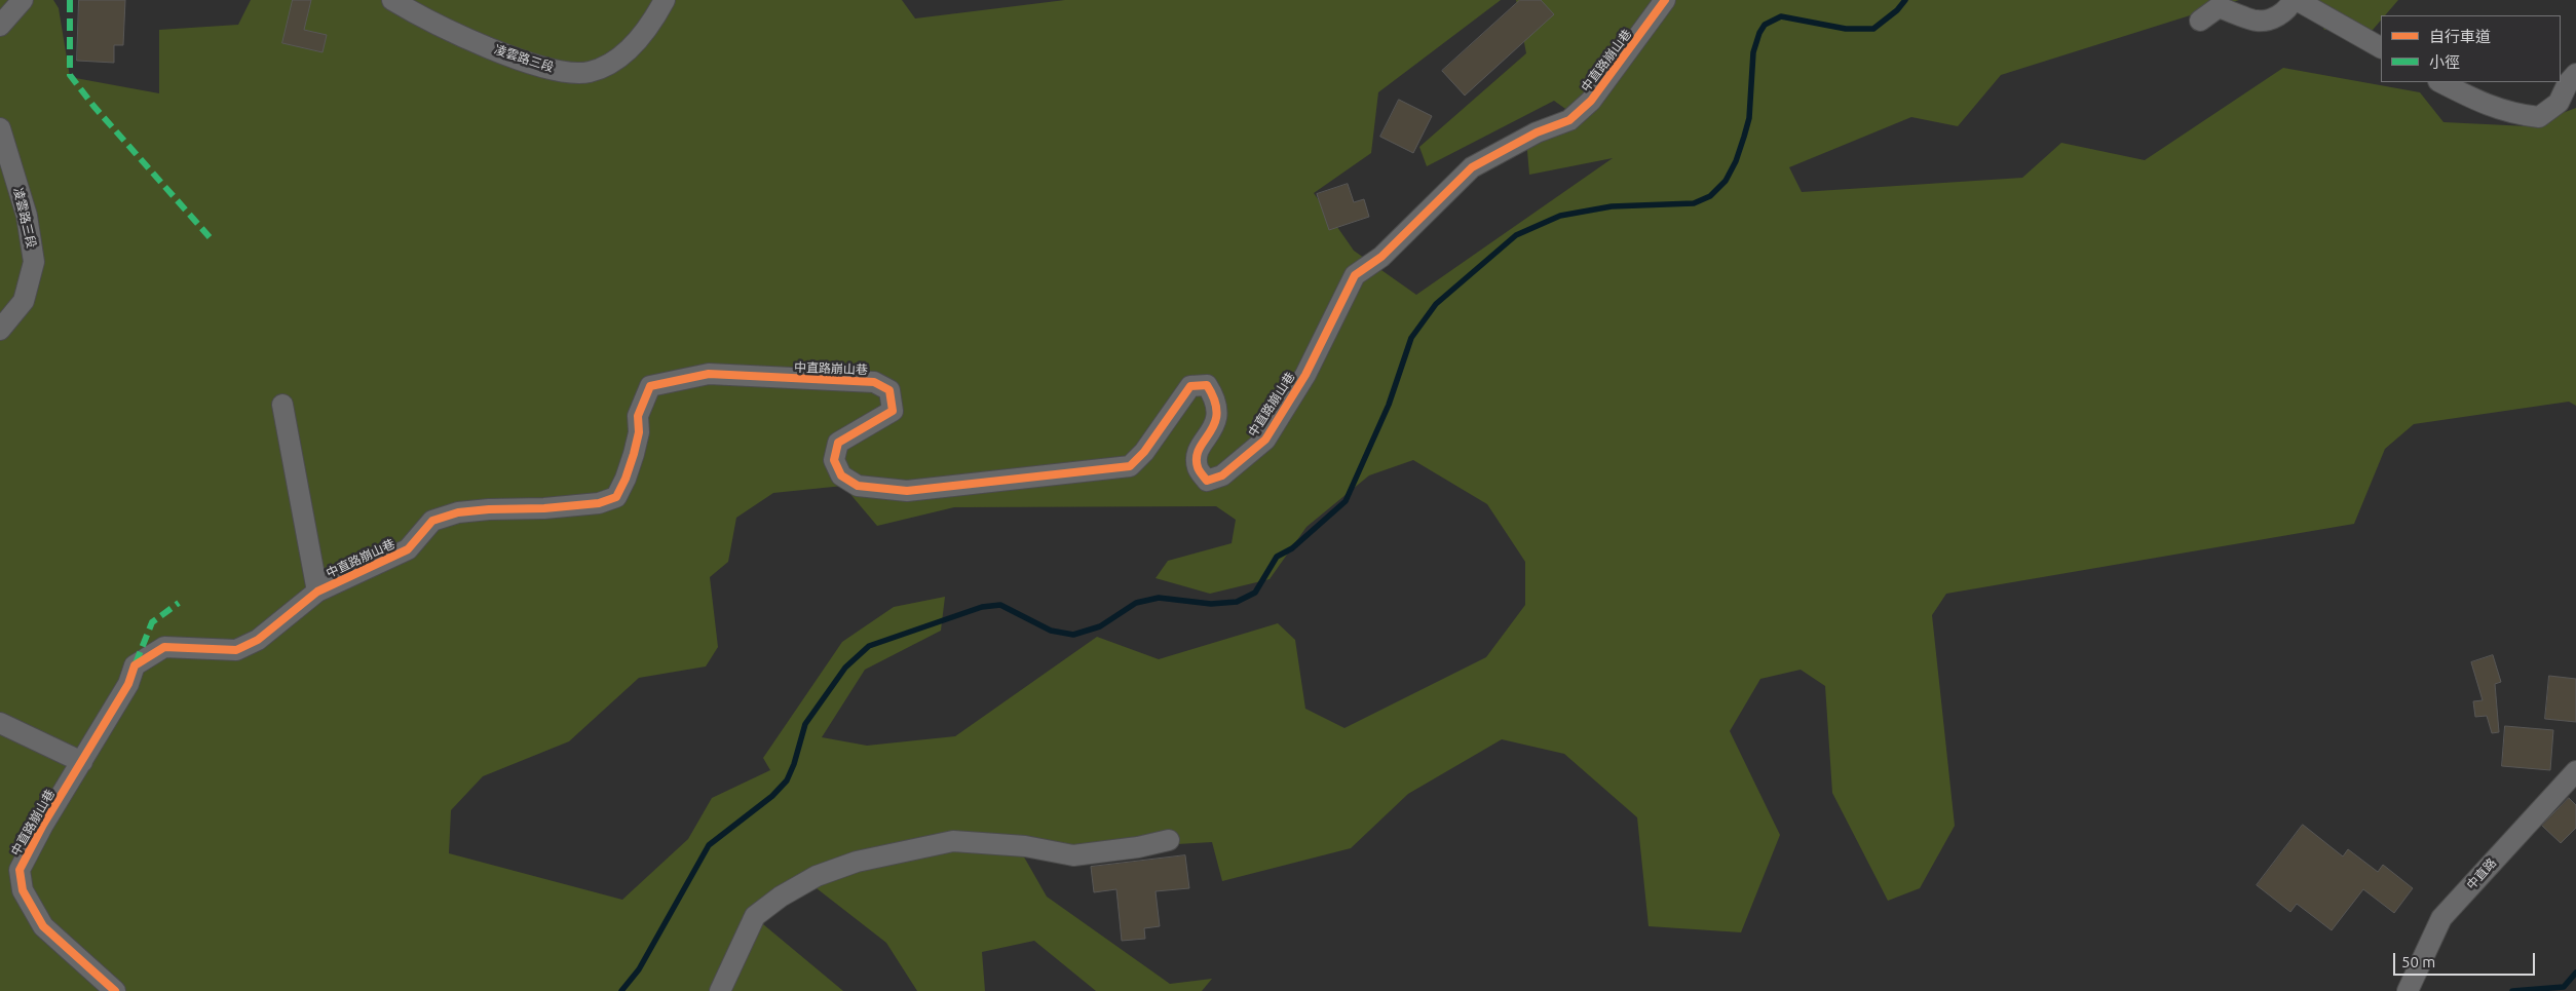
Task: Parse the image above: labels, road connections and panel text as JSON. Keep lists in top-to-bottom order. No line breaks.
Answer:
{"streets":{"street":["凌雲路三段","中直路崩山巷","中直路"]},"legend":["自行車道","小徑"],"scale_bar":"50 m"}
